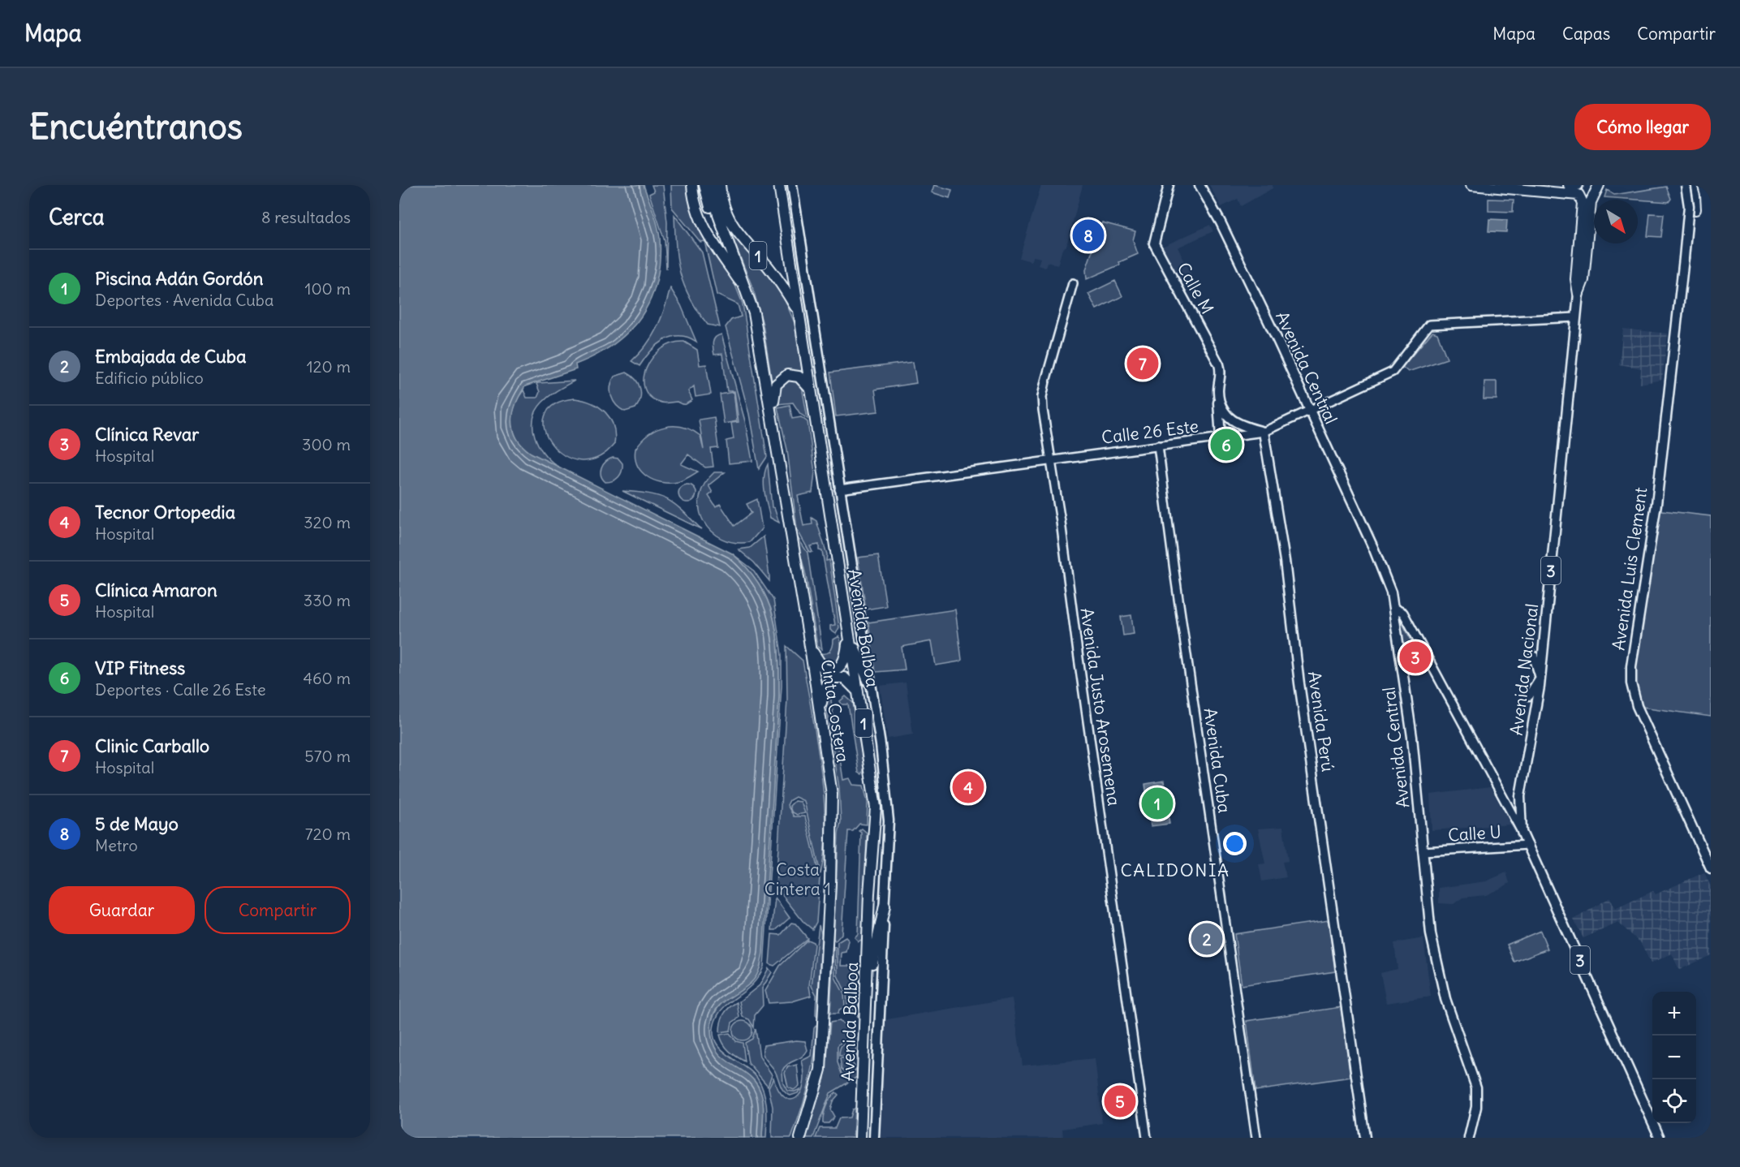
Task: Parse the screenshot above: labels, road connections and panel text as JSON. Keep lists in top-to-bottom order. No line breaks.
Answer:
{"streets":{"highway":["1","Avenida Balboa","Cinta Costera"],"main road":["Calle M","Avenida Central","Avenida Luis Clement","3","Avenida Nacional","Avenida Perú"],"street":["Calle 26 Este","Avenida Justo Arosemena","Avenida Cuba","Calle U"]},"crossings":[["1","Avenida Balboa"],["1","Cinta Costera"],["Avenida Central","Calle 26 Este"],["Avenida Central","Calle U"],["Calle 26 Este","Avenida Balboa"],["Calle 26 Este","Avenida Nacional"],["Calle 26 Este","Avenida Justo Arosemena"],["Calle 26 Este","Avenida Perú"],["Calle 26 Este","Avenida Cuba"],["3","Avenida Nacional"],["3","Calle U"],["Avenida Nacional","Calle U"]],"districts":["CALIDONIA"],"parks":["Costa Cintera 1"],"north":"bottom right","page":{"header":"Mapa","nav":["Mapa","Capas","Compartir"],"buttons":["Cómo llegar",["Guardar","Compartir"]],"title":"Encuéntranos","heading":["Cerca","8 resultados"],"pins":["8","7","6","3","4","1","2","5"],"list":[{"mark":"1","name":"Piscina Adán Gordón","note":"Deportes · Avenida Cuba","value":"100 m"},{"mark":"2","name":"Embajada de Cuba","note":"Edificio público","value":"120 m"},{"mark":"3","name":"Clínica Revar","note":"Hospital","value":"300 m"},{"mark":"4","name":"Tecnor Ortopedia","note":"Hospital","value":"320 m"},{"mark":"5","name":"Clínica Amaron","note":"Hospital","value":"330 m"},{"mark":"6","name":"VIP Fitness","note":"Deportes · Calle 26 Este","value":"460 m"},{"mark":"7","name":"Clinic Carballo","note":"Hospital","value":"570 m"},{"mark":"8","name":"5 de Mayo","note":"Metro","value":"720 m"}],"map_buttons":["+","−"]}}
